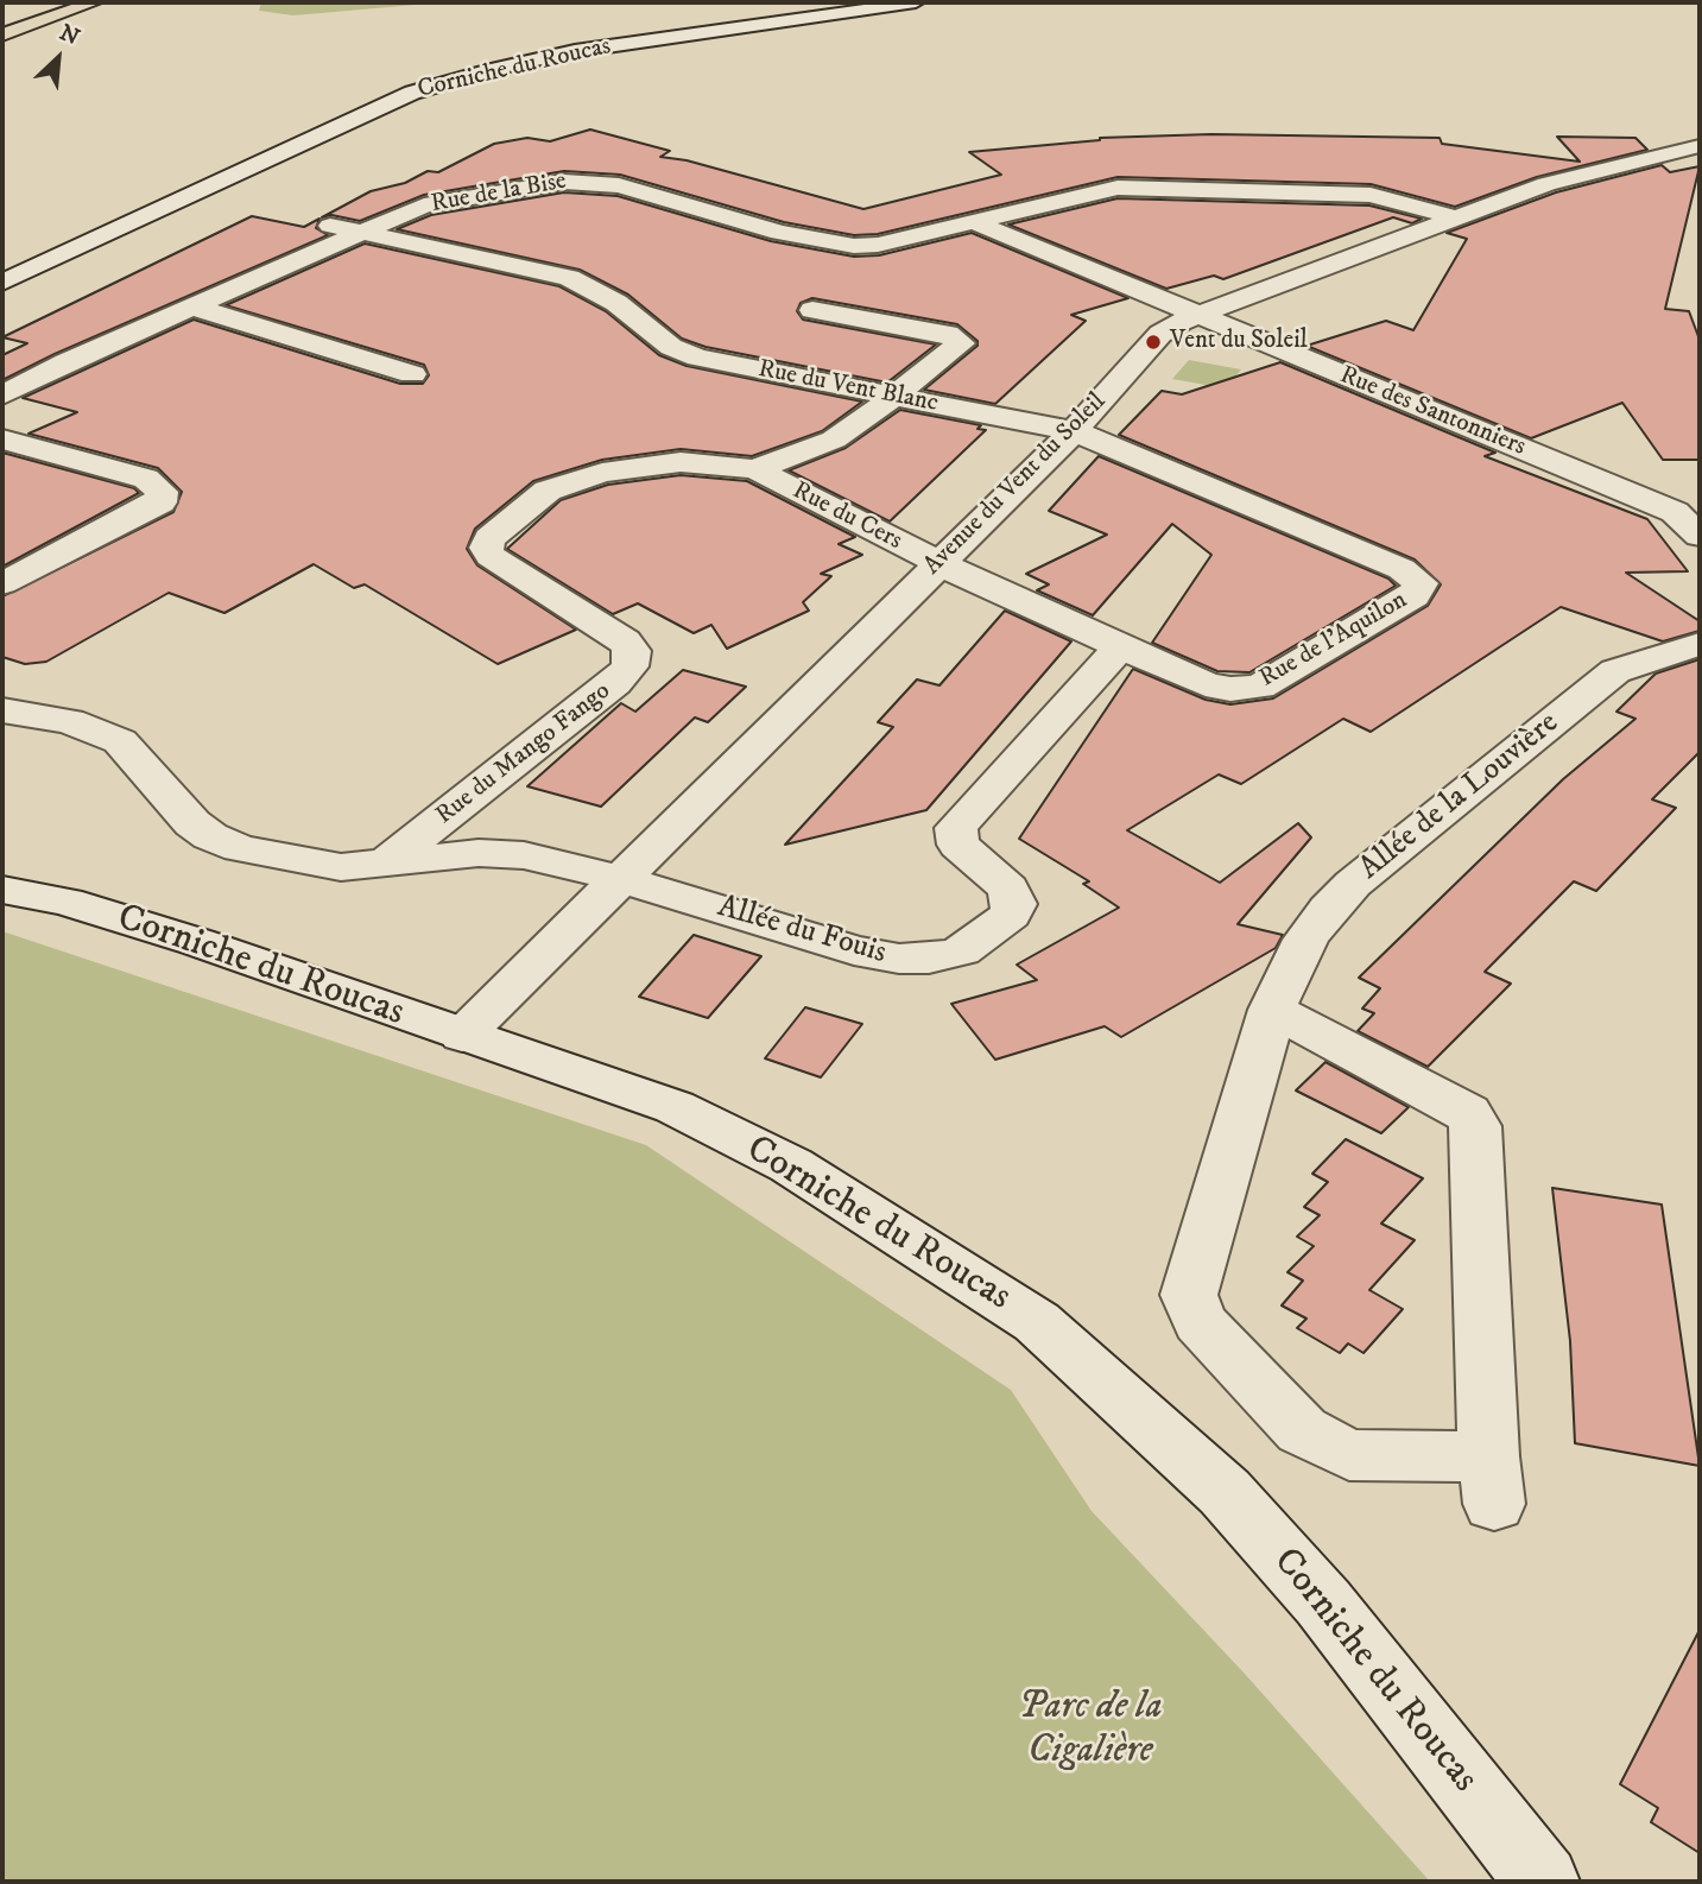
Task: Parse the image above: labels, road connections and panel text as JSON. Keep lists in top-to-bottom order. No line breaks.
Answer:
{"streets":{"street":["Corniche du Roucas","Rue de la Bise","Rue du Vent Blanc","Rue des Santonniers","Avenue du Vent du Soleil","Rue du Cers","Rue de l'Aquilon","Rue du Mango Fango","Allée de la Louvière","Allée du Fouis"]},"crossings":[["Corniche du Roucas","Avenue du Vent du Soleil"],["Rue de la Bise","Rue du Vent Blanc"],["Rue de la Bise","Rue des Santonniers"],["Rue de la Bise","Avenue du Vent du Soleil"],["Rue du Vent Blanc","Avenue du Vent du Soleil"],["Rue du Vent Blanc","Rue de l'Aquilon"],["Rue du Vent Blanc","Rue du Mango Fango"],["Rue des Santonniers","Avenue du Vent du Soleil"],["Avenue du Vent du Soleil","Rue du Cers"],["Avenue du Vent du Soleil","Rue de l'Aquilon"],["Avenue du Vent du Soleil","Allée du Fouis"],["Rue du Cers","Rue de l'Aquilon"],["Rue du Cers","Rue du Mango Fango"],["Rue de l'Aquilon","Allée du Fouis"]],"parks":["Parc de la Cigalière"],"places":["Vent du Soleil"],"north":"top right"}
